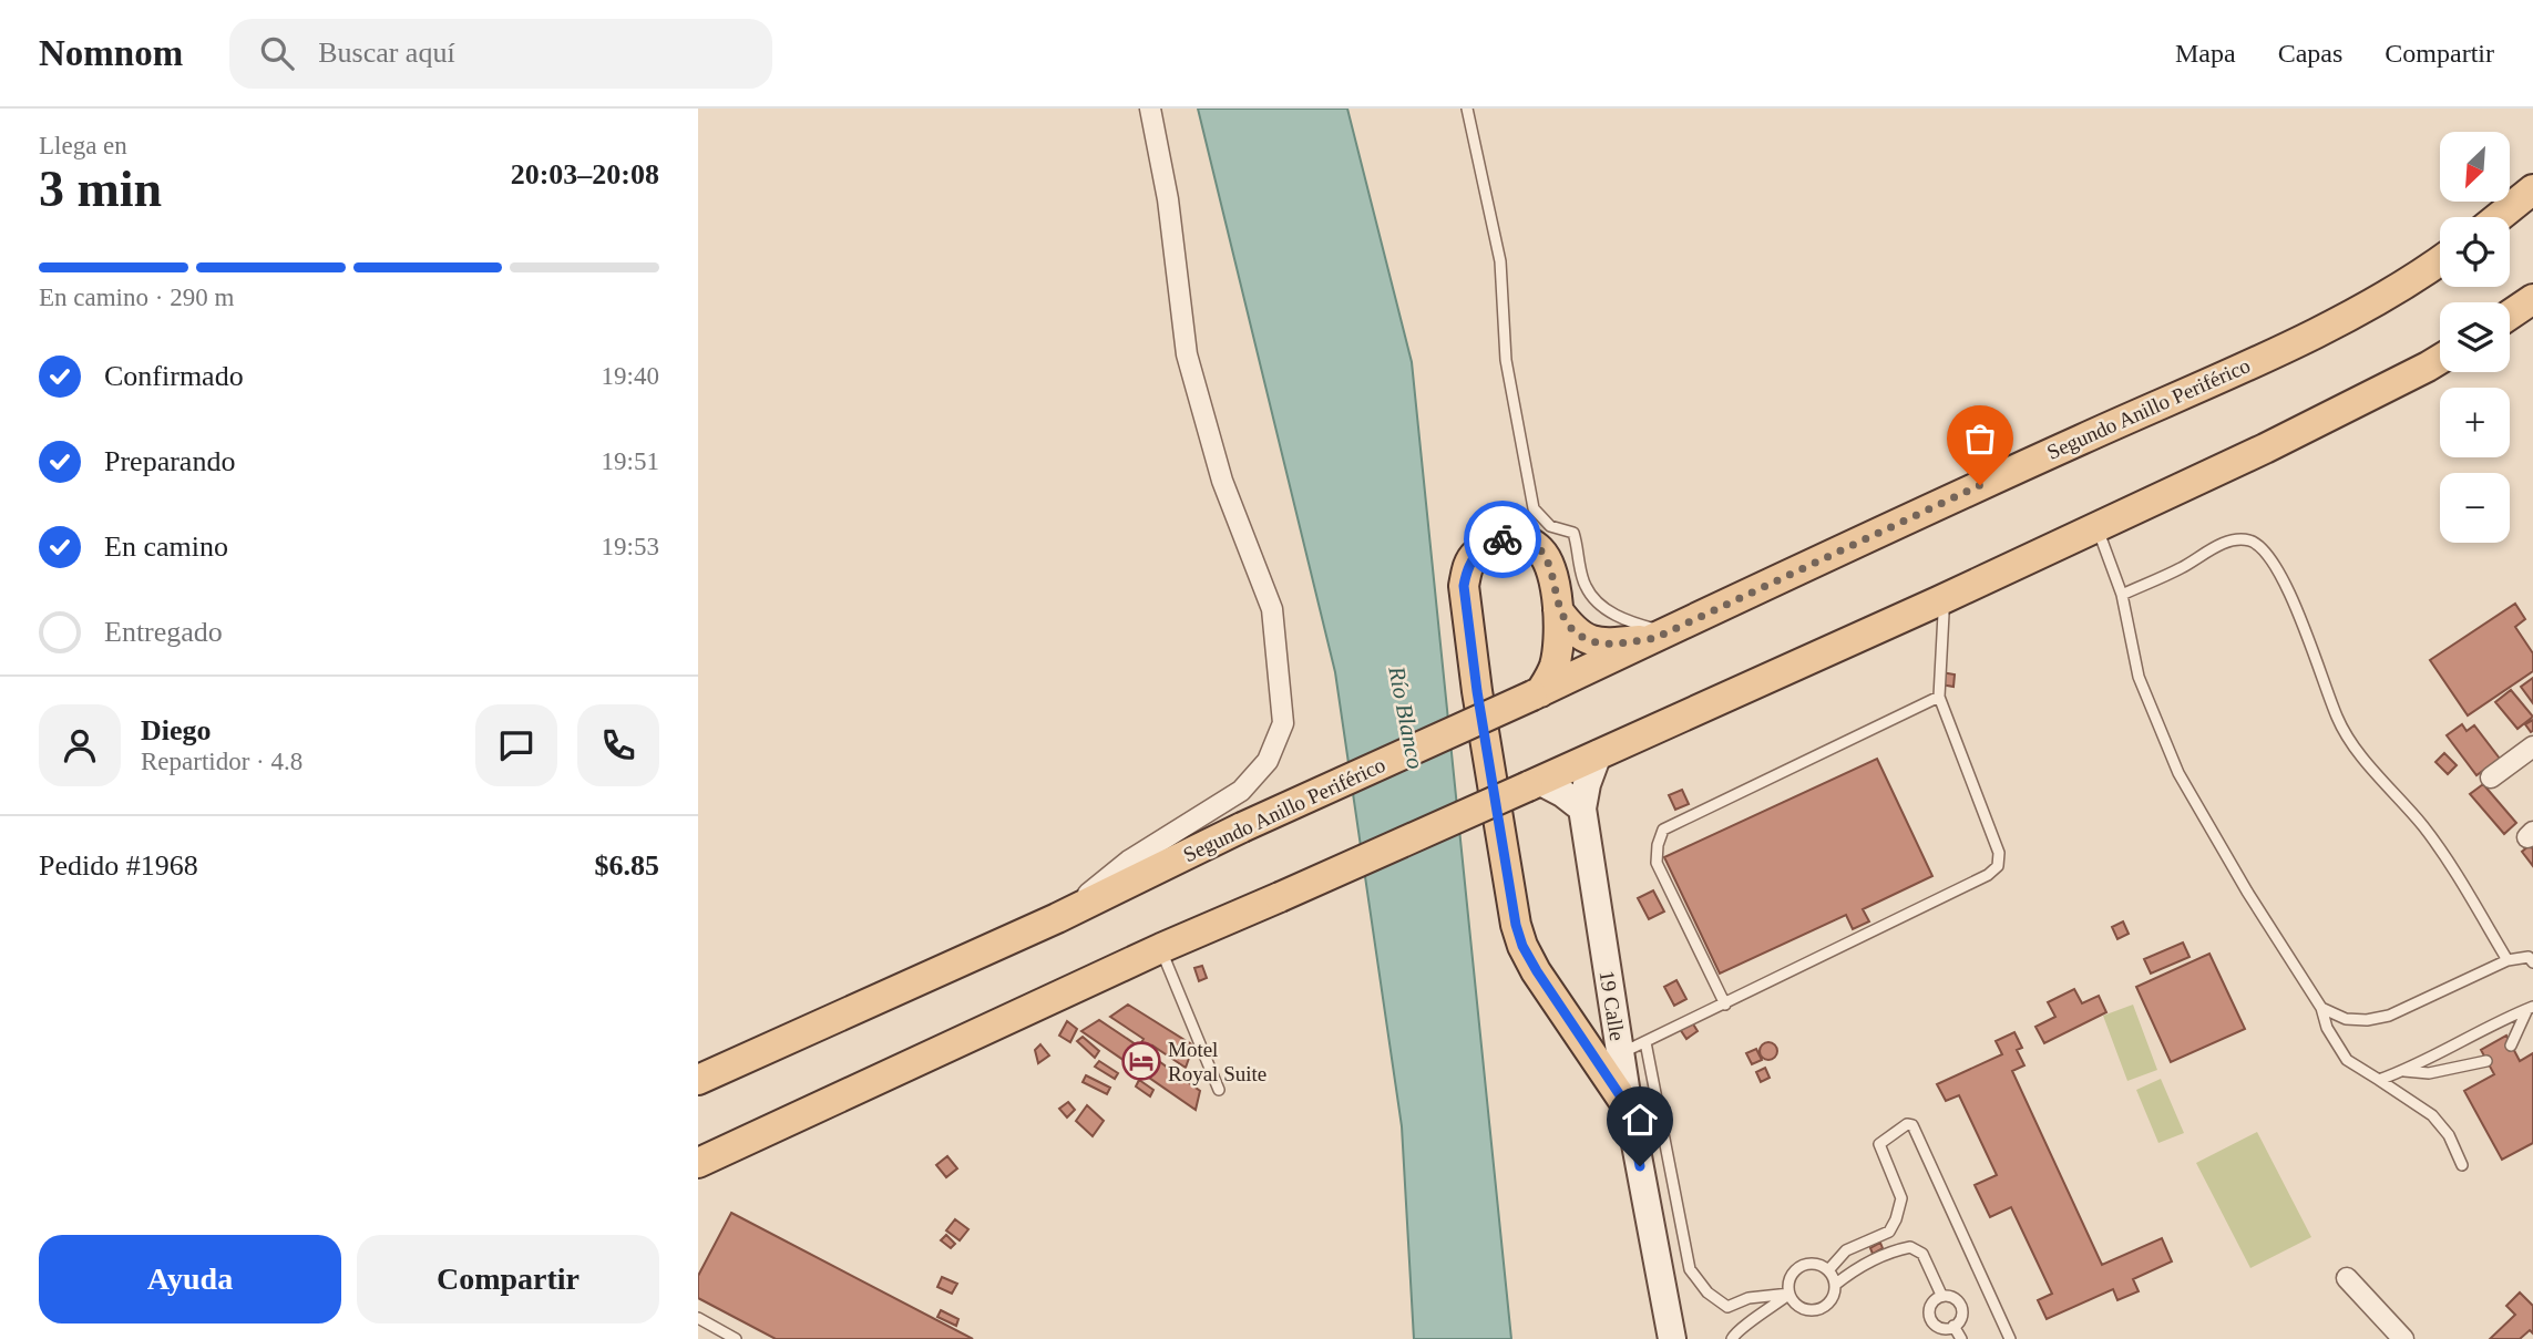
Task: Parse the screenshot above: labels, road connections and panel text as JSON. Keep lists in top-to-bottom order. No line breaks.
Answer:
{"streets":{"main road":["Segundo Anillo Periférico","19 Calle"]},"water":["Río Blanco"],"places":{"hotel":["Motel Royal Suite"]},"north":"bottom left","page":{"header":"Nomnom","search":"Buscar aquí","nav":["Mapa","Capas","Compartir"],"heading":["3 min","Llega en","20:03–20:08"],"panel":["Diego","Repartidor · 4.8","Pedido #1968","$6.85"],"map_buttons":["+","−"],"bar":"En camino · 290 m","list":[["Confirmado","19:40"],["Preparando","19:51"],["En camino","19:53"],"Entregado"],"buttons":["Ayuda","Compartir"]}}
